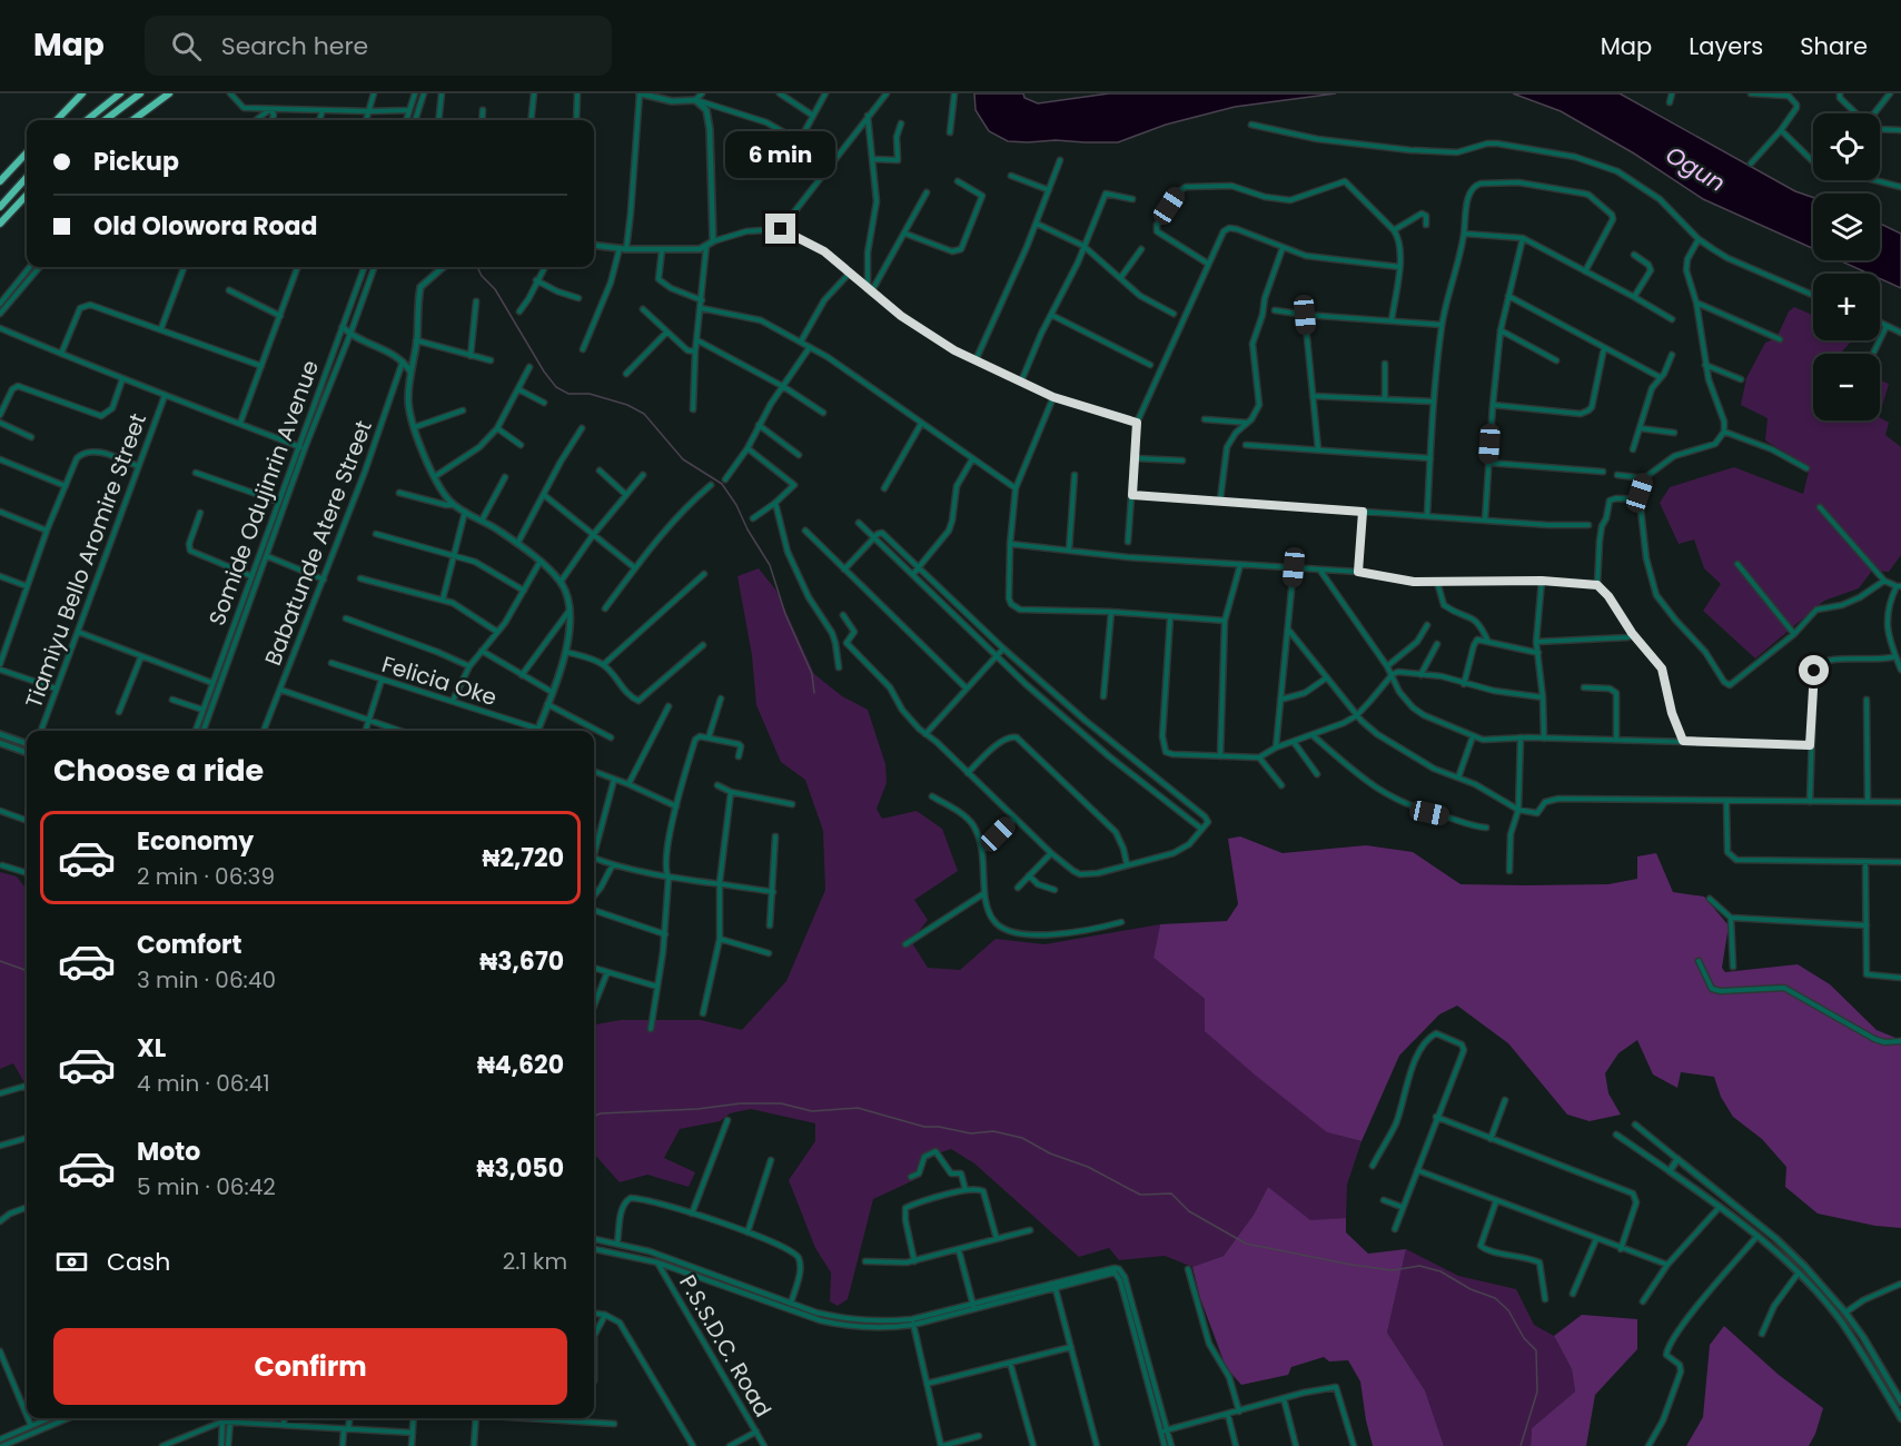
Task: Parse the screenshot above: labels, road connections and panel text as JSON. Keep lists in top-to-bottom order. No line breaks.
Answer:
{"streets":{"street":["Somide Odujinrin Avenue","Babatunde Atere Street","Tiamiyu Bello Aromire Street","Felicia Oke","P.S.S.D.C. Road"]},"water":["Ogun"],"page":{"header":"Map","search":"Search here","nav":["Map","Layers","Share"],"map_buttons":["+","−"],"banner":["Pickup","Old Olowora Road"],"bubble":"6 min","heading":"Choose a ride","list":[{"name":"Economy","note":"2 min · 06:39","value":"₦2,720"},{"name":"Comfort","note":"3 min · 06:40","value":"₦3,670"},{"name":"XL","note":"4 min · 06:41","value":"₦4,620"},{"name":"Moto","note":"5 min · 06:42","value":"₦3,050"}],"pay":["Cash","2.1 km"],"buttons":"Confirm"}}
